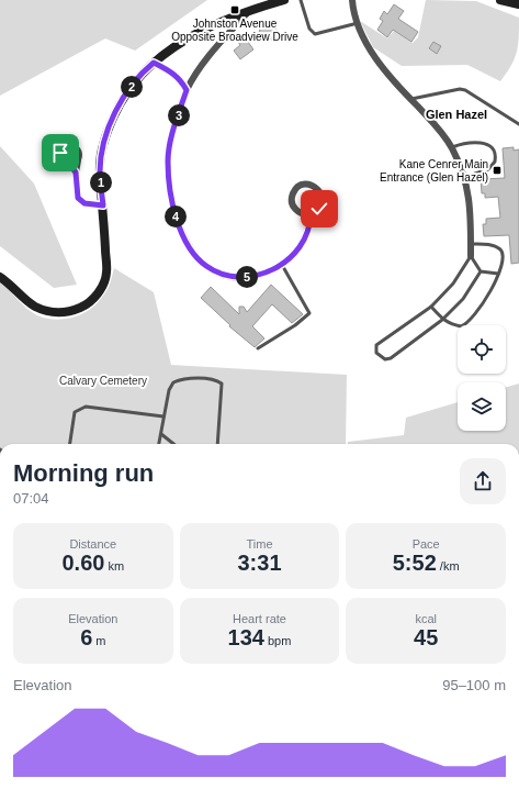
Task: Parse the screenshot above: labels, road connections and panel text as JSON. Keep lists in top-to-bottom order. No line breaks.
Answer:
{"districts":["Glen Hazel"],"parks":["Calvary Cemetery"],"places":{"transit":["Johnston Avenue Opposite Broadview Drive","Kane Cenrer Main Entrance (Glen Hazel)"]},"page":{"pins":["2","3","1","4","5"],"heading":["Morning run","07:04"],"stats":[["Distance","0.60 km"],["Time","3:31"],["Pace","5:52 /km"],["Elevation","6 m"],["Heart rate","134 bpm"],["kcal","45"]],"chart":["Elevation","95–100 m"]}}
